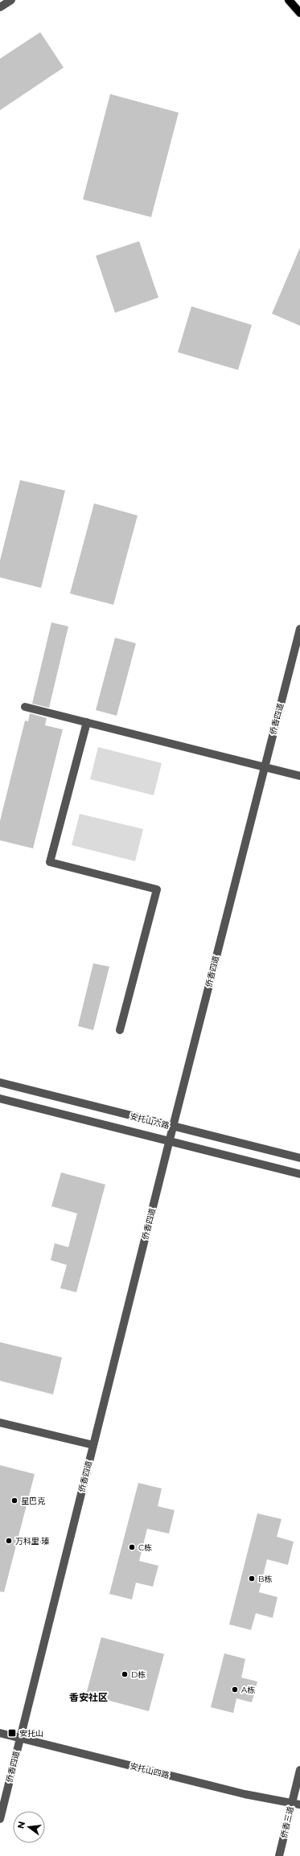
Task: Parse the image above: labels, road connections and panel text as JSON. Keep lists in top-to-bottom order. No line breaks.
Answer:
{"streets":{"street":["侨香四道","安托山六路","安托山四路","侨香三道"]},"crossings":[["侨香四道","安托山六路"],["侨香四道","安托山四路"],["安托山四路","侨香三道"]],"districts":["香安社区"],"places":{"other":["星巴克","万科里·瑧","C栋","B栋","D栋","A栋"],"transit":["安托山"]},"north":"left"}
